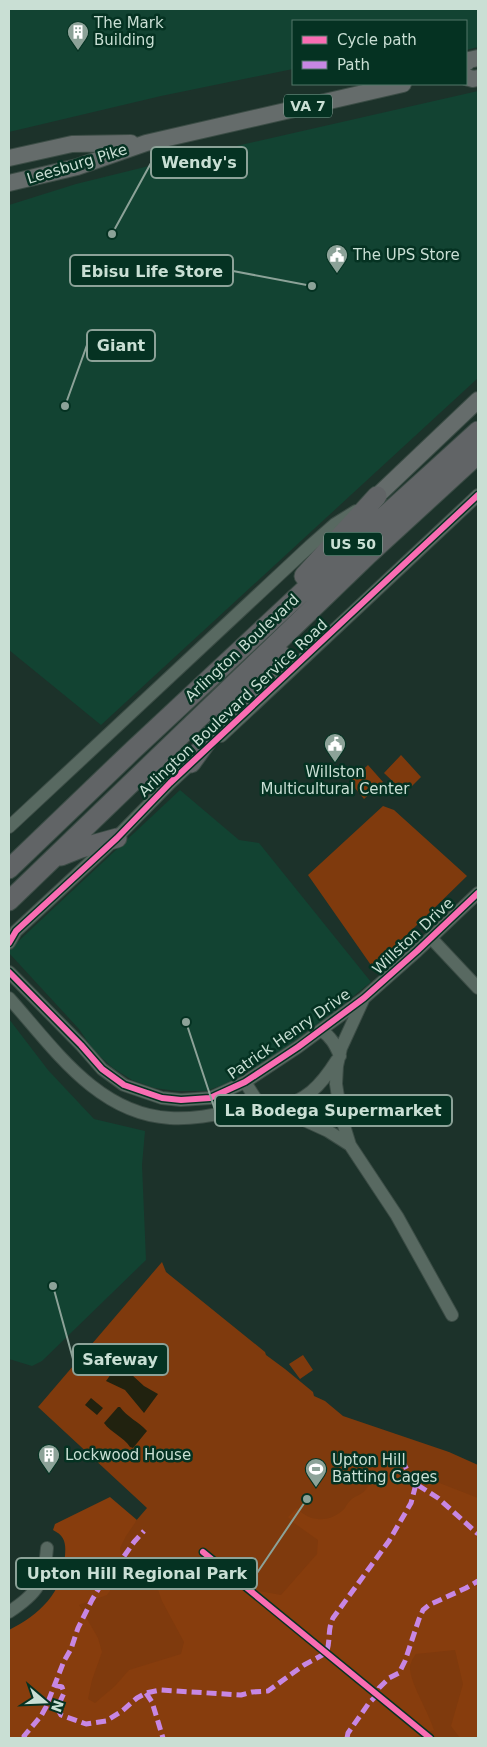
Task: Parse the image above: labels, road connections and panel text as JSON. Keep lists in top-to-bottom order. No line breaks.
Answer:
{"streets":{"highway":["US 50","Arlington Boulevard"],"main road":["VA 7","Leesburg Pike"],"street":["Arlington Boulevard Service Road","Willston Drive","Patrick Henry Drive"]},"crossings":[["Willston Drive","Patrick Henry Drive"]],"places":{"building":["The Mark Building","Lockwood House"],"other":["Wendy's","Ebisu Life Store","Giant","La Bodega Supermarket","Safeway","Upton Hill Regional Park"],"public building":["The UPS Store","Willston Multicultural Center"],"sports":["Upton Hill Batting Cages"]},"legend":["Cycle path","Path"],"north":"right"}
